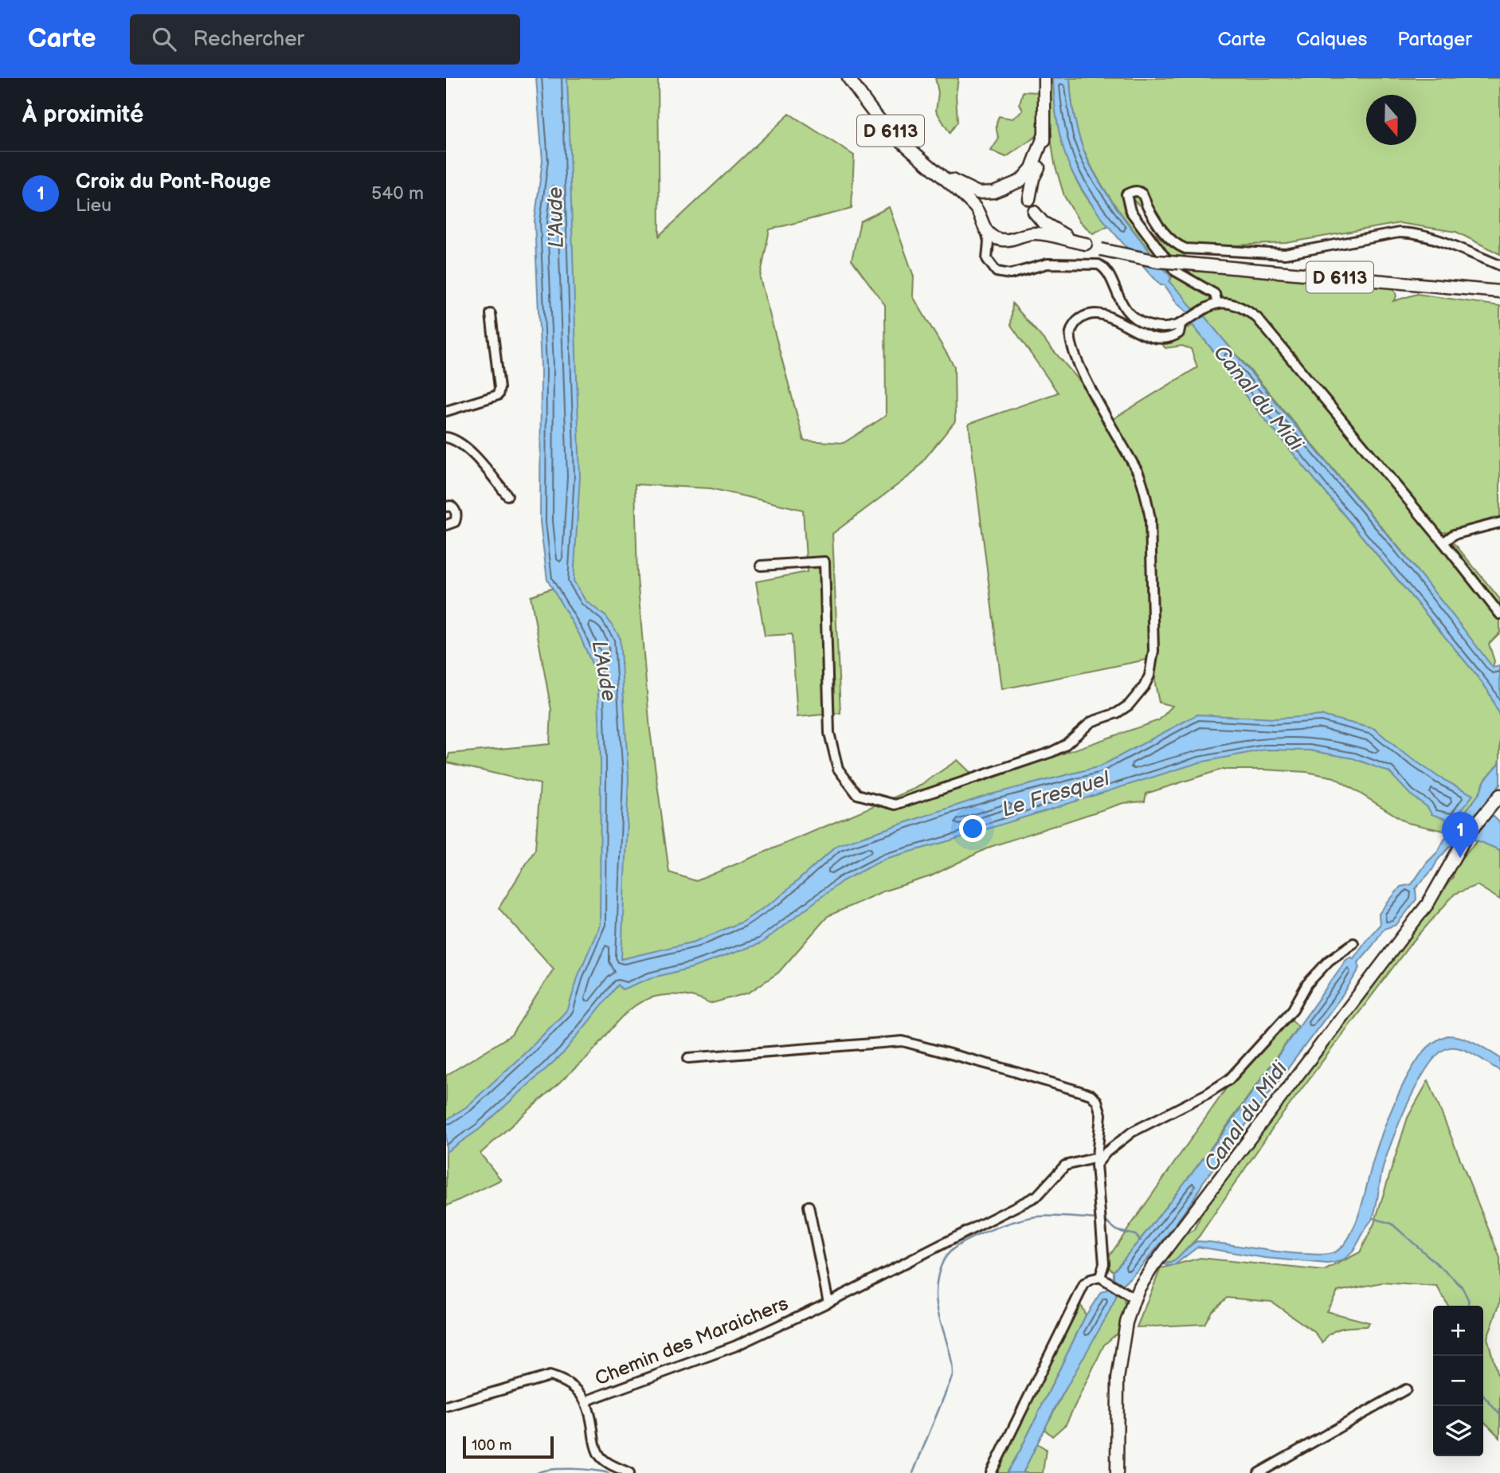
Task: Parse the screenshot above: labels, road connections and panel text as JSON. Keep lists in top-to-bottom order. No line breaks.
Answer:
{"streets":{"main road":["D 6113"],"street":["Chemin des Maraichers"]},"water":["L'Aude","Canal du Midi","Le Fresquel"],"scale_bar":"100 m","north":"bottom","page":{"header":"Carte","search":"Rechercher","nav":["Carte","Calques","Partager"],"heading":"À proximité","list":[{"mark":"1","name":"Croix du Pont-Rouge","note":"Lieu","value":"540 m"}],"pins":"1","map_buttons":["+","−"],"scale":"100 m"}}
